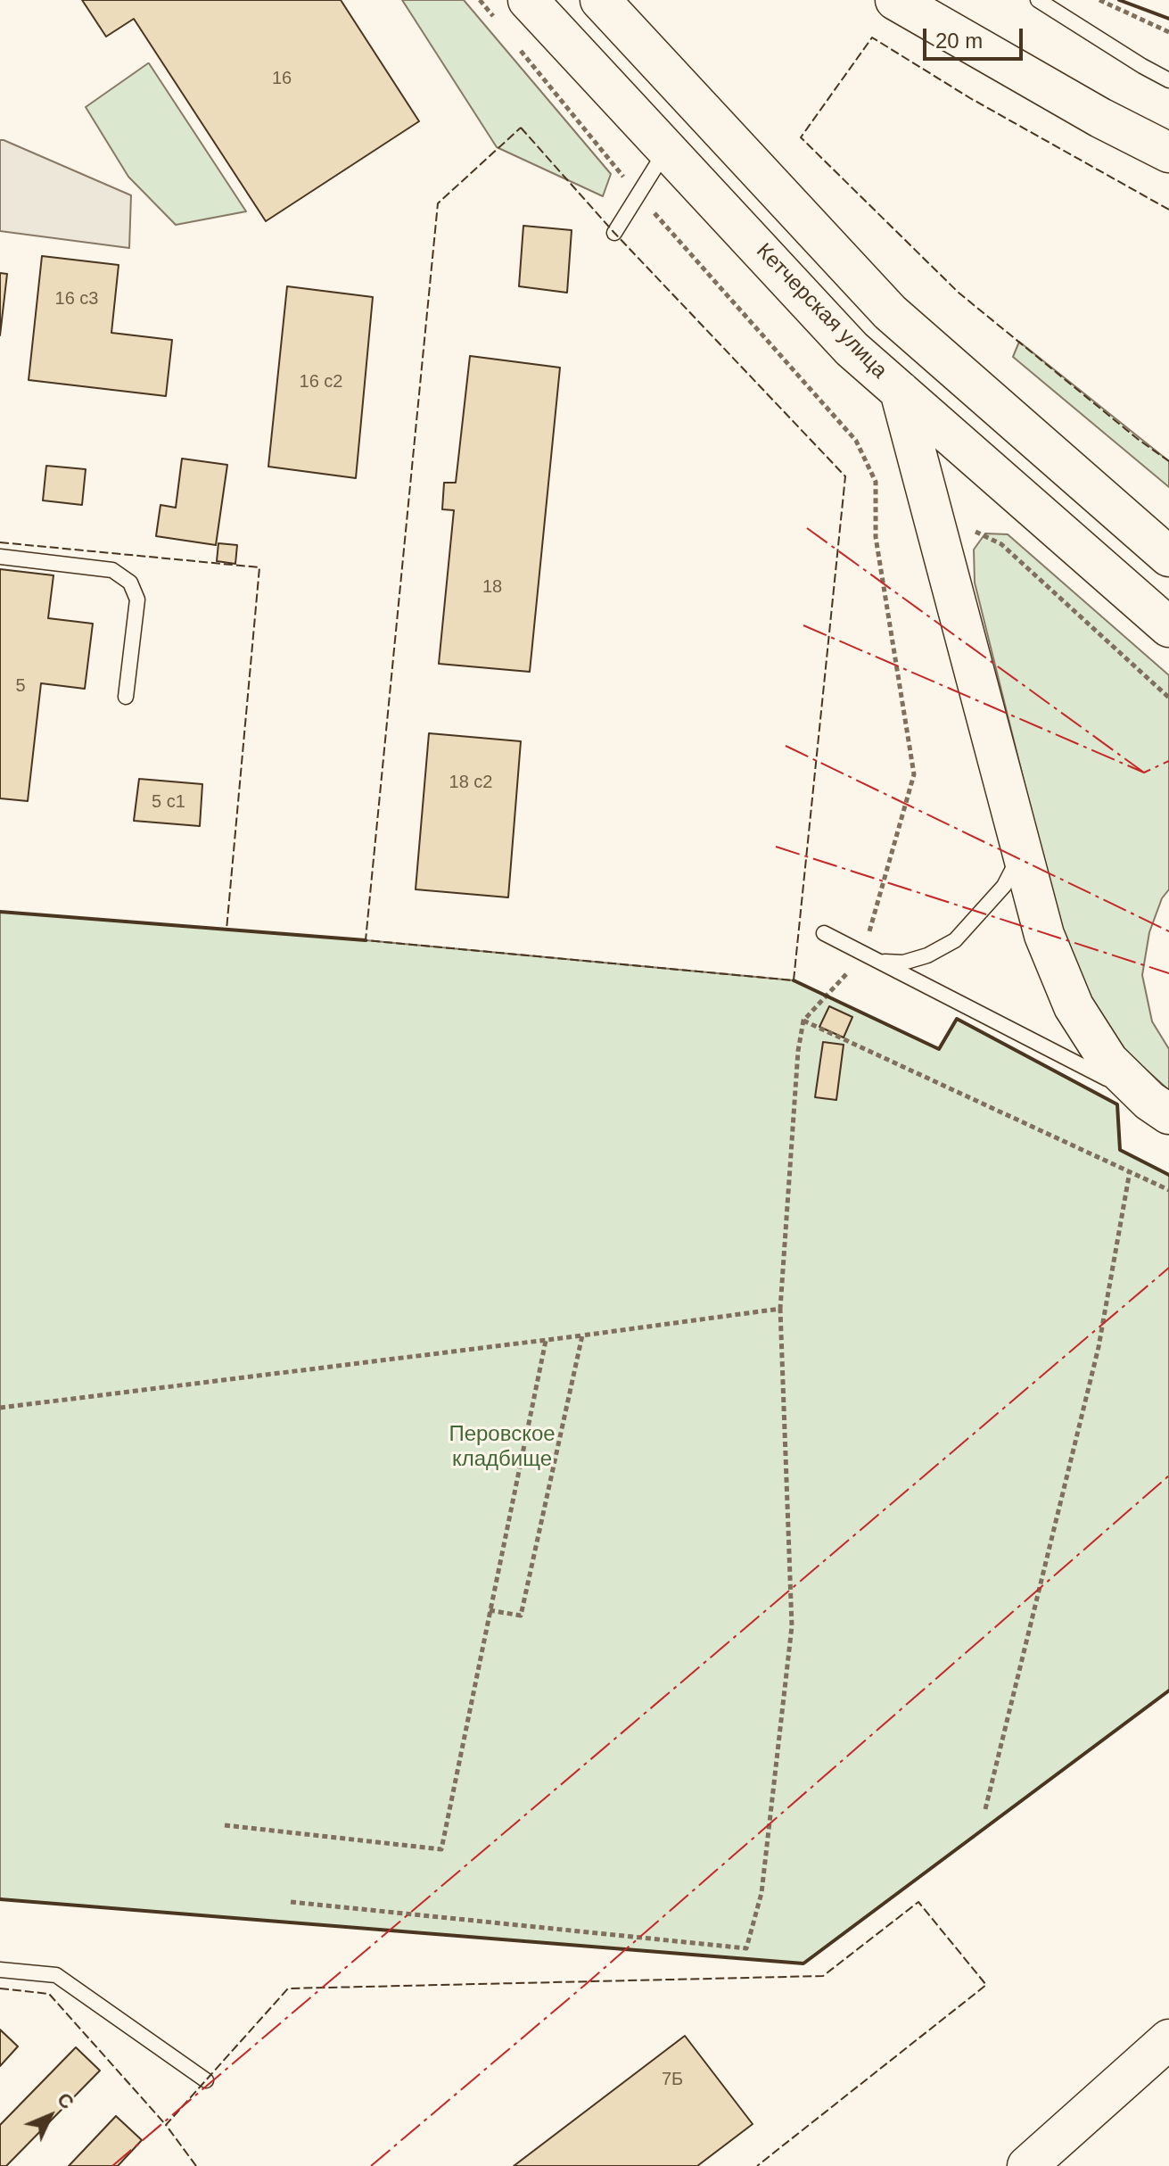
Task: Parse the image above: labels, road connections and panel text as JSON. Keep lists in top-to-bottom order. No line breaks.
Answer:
{"streets":{"main road":["Кетчерская улица"]},"parks":["Перовское кладбище"],"house_numbers":["16","16 с3","16 с2","18","5","18 с2","5 с1","7Б"],"scale_bar":"20 m","north":"top right"}
